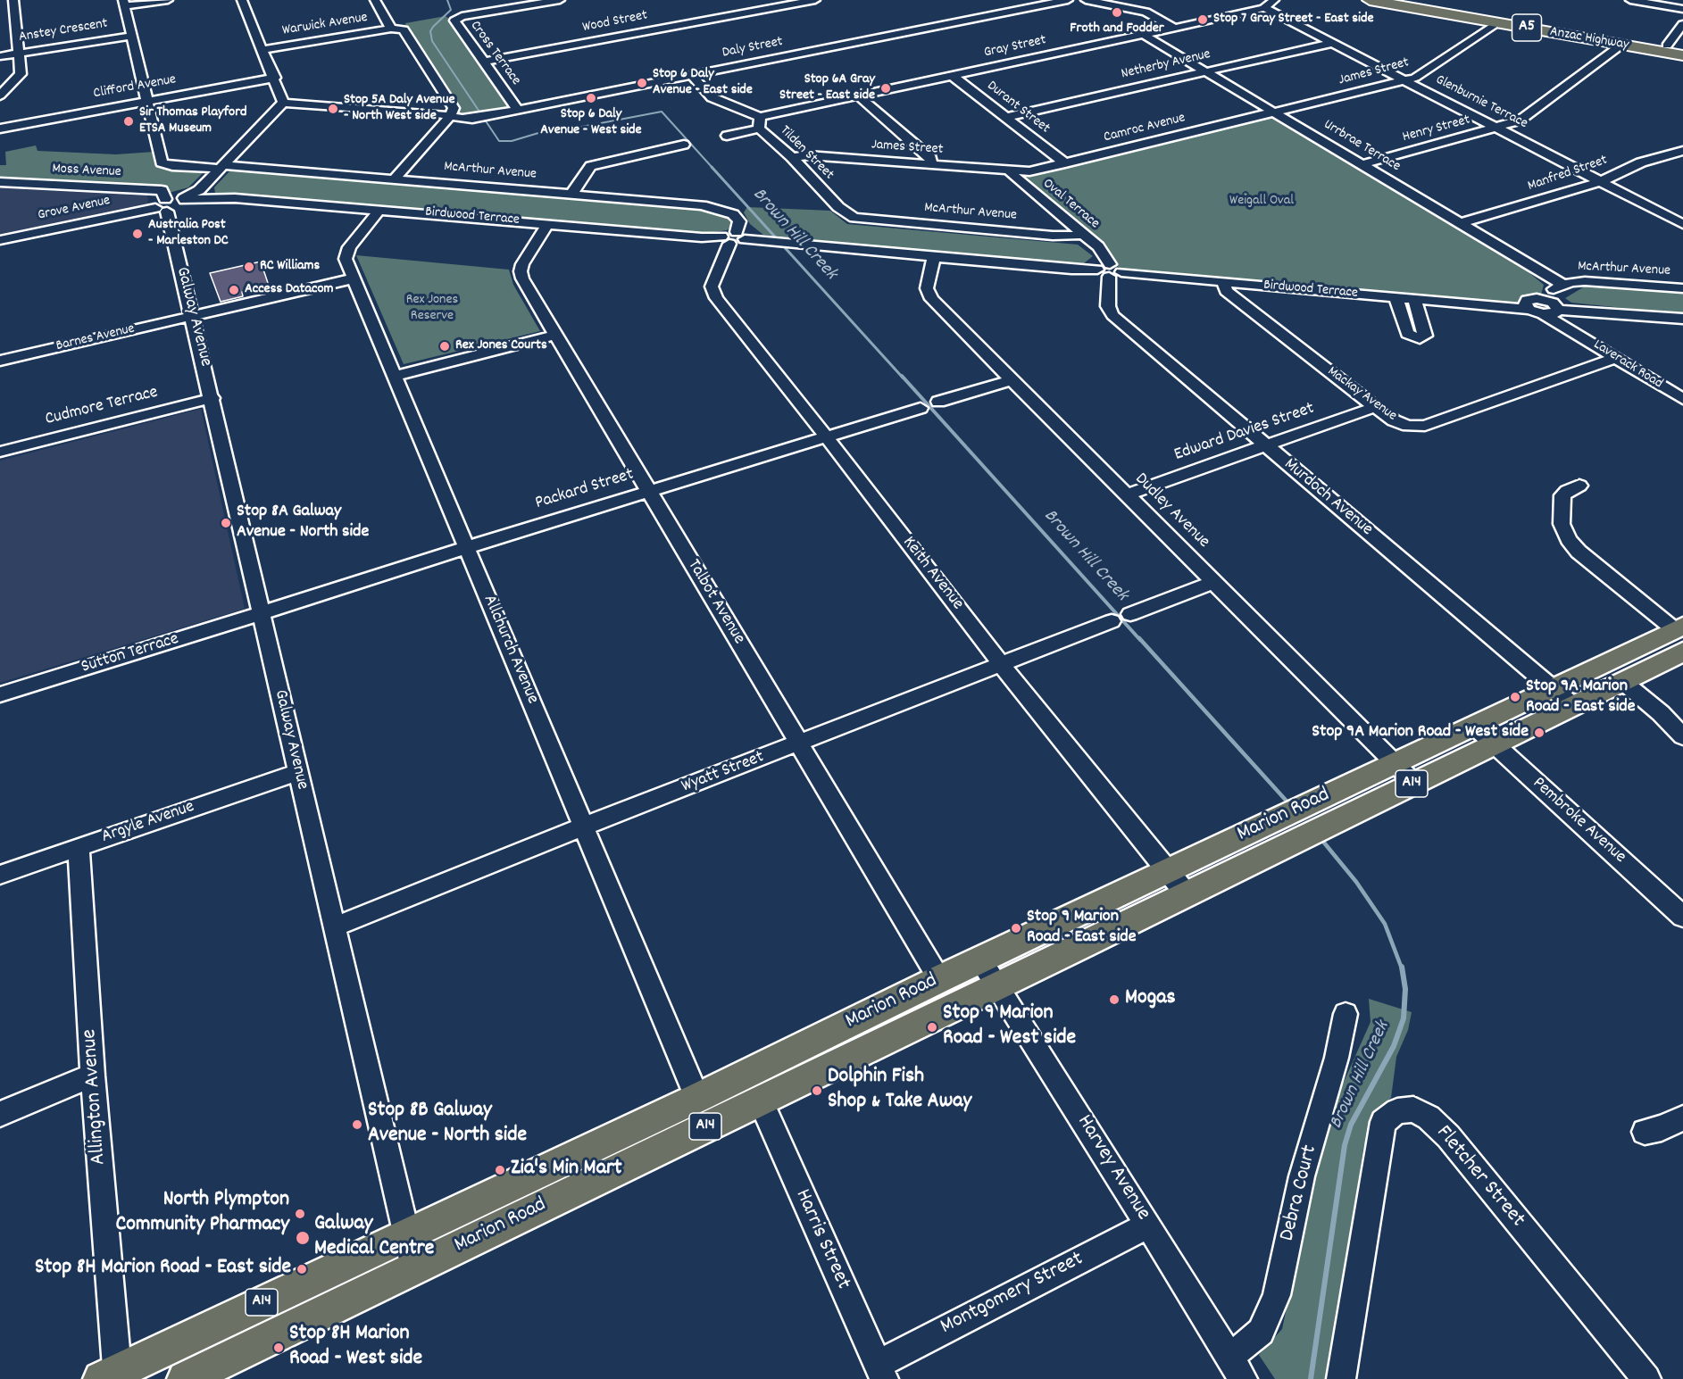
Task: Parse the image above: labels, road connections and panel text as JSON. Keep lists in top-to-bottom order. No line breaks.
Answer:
{"streets":{"highway":["A5","Anzac Highway"],"main road":["A14","Marion Road"],"street":["Wood Street","Warwick Avenue","Anstey Crescent","Gray Street","Daly Street","Cross Terrace","Netherby Avenue","James Street","Clifford Avenue","Glenburnie Terrace","Durant Street","Camroc Avenue","Henry Street","Urrbrae Terrace","Tilden Street","Moss Avenue","McArthur Avenue","Manfred Street","Oval Terrace","Grove Avenue","Birdwood Terrace","Galway Avenue","Barnes Avenue","Laverack Road","Mackay Avenue","Cudmore Terrace","Edward Davies Street","Packard Street","Murdoch Avenue","Dudley Avenue","Keith Avenue","Talbot Avenue","Allchurch Avenue","Sutton Terrace","Wyatt Street","Pembroke Avenue","Argyle Avenue","Allington Avenue","Harvey Avenue","Fletcher Street","Debra Court","Harris Street","Montgomery Street"]},"crossings":[["Wood Street","Cross Terrace"],["Anzac Highway","James Street"],["Anzac Highway","Henry Street"],["Gray Street","Glenburnie Terrace"],["Gray Street","Durant Street"],["Gray Street","Urrbrae Terrace"],["Gray Street","Tilden Street"],["Daly Street","Cross Terrace"],["Daly Street","Tilden Street"],["Netherby Avenue","Glenburnie Terrace"],["Netherby Avenue","Durant Street"],["Netherby Avenue","Urrbrae Terrace"],["James Street","Glenburnie Terrace"],["James Street","Camroc Avenue"],["James Street","Urrbrae Terrace"],["James Street","Tilden Street"],["James Street","Oval Terrace"],["Clifford Avenue","McArthur Avenue"],["Glenburnie Terrace","Henry Street"],["Glenburnie Terrace","Manfred Street"],["Durant Street","Camroc Avenue"],["Camroc Avenue","Urrbrae Terrace"],["Camroc Avenue","Oval Terrace"],["Henry Street","Urrbrae Terrace"],["Urrbrae Terrace","McArthur Avenue"],["Urrbrae Terrace","Manfred Street"],["Tilden Street","McArthur Avenue"],["Moss Avenue","Grove Avenue"],["Moss Avenue","Birdwood Terrace"],["Moss Avenue","Galway Avenue"],["McArthur Avenue","Oval Terrace"],["McArthur Avenue","Birdwood Terrace"],["McArthur Avenue","Laverack Road"],["McArthur Avenue","Keith Avenue"],["Oval Terrace","Birdwood Terrace"],["Oval Terrace","Murdoch Avenue"],["Grove Avenue","Birdwood Terrace"],["Grove Avenue","Galway Avenue"],["Birdwood Terrace","Galway Avenue"],["Birdwood Terrace","Laverack Road"],["Birdwood Terrace","Mackay Avenue"],["Birdwood Terrace","Murdoch Avenue"],["Birdwood Terrace","Dudley Avenue"],["Birdwood Terrace","Keith Avenue"],["Birdwood Terrace","Talbot Avenue"],["Birdwood Terrace","Allchurch Avenue"],["Galway Avenue","Barnes Avenue"],["Galway Avenue","Cudmore Terrace"],["Galway Avenue","Packard Street"],["Galway Avenue","Sutton Terrace"],["Galway Avenue","Wyatt Street"],["Galway Avenue","Marion Road"],["Galway Avenue","Argyle Avenue"],["Barnes Avenue","Allchurch Avenue"],["Laverack Road","Mackay Avenue"],["Mackay Avenue","Edward Davies Street"],["Edward Davies Street","Murdoch Avenue"],["Edward Davies Street","Dudley Avenue"],["Packard Street","Keith Avenue"],["Packard Street","Talbot Avenue"],["Packard Street","Allchurch Avenue"],["Packard Street","Sutton Terrace"],["Murdoch Avenue","Marion Road"],["Dudley Avenue","Marion Road"],["Keith Avenue","Wyatt Street"],["Keith Avenue","Marion Road"],["Talbot Avenue","Wyatt Street"],["Talbot Avenue","Marion Road"],["Allchurch Avenue","Wyatt Street"],["Allchurch Avenue","Marion Road"],["Marion Road","Pembroke Avenue"],["Marion Road","Allington Avenue"],["Marion Road","Harvey Avenue"],["Marion Road","Harris Street"],["Argyle Avenue","Allington Avenue"],["Harvey Avenue","Debra Court"],["Harvey Avenue","Montgomery Street"],["Harris Street","Montgomery Street"]],"water":["Brown Hill Creek"],"parks":["Weigall Oval","Rex Jones Reserve"],"places":["Froth and Fodder","Stop 7 Gray Street - East side","Stop 6 Daly Avenue - East side","Stop 6A Gray Street - East side","Stop 6 Daly Avenue - West side","Stop 5A Daly Avenue - North West side","Sir Thomas Playford ETSA Museum","Australia Post - Marleston DC","RC Williams","Access Datacom","Rex Jones Courts","Stop 8A Galway Avenue - North side","Stop 9A Marion Road - East side","Stop 9A Marion Road - West side","Stop 9 Marion Road - East side","Mogas","Stop 9 Marion Road - West side","Dolphin Fish Shop & Take Away","Stop 8B Galway Avenue - North side","Zia's Min Mart","North Plympton Community Pharmacy","Galway Medical Centre","Stop 8H Marion Road - East side","Stop 8H Marion Road - West side"]}
